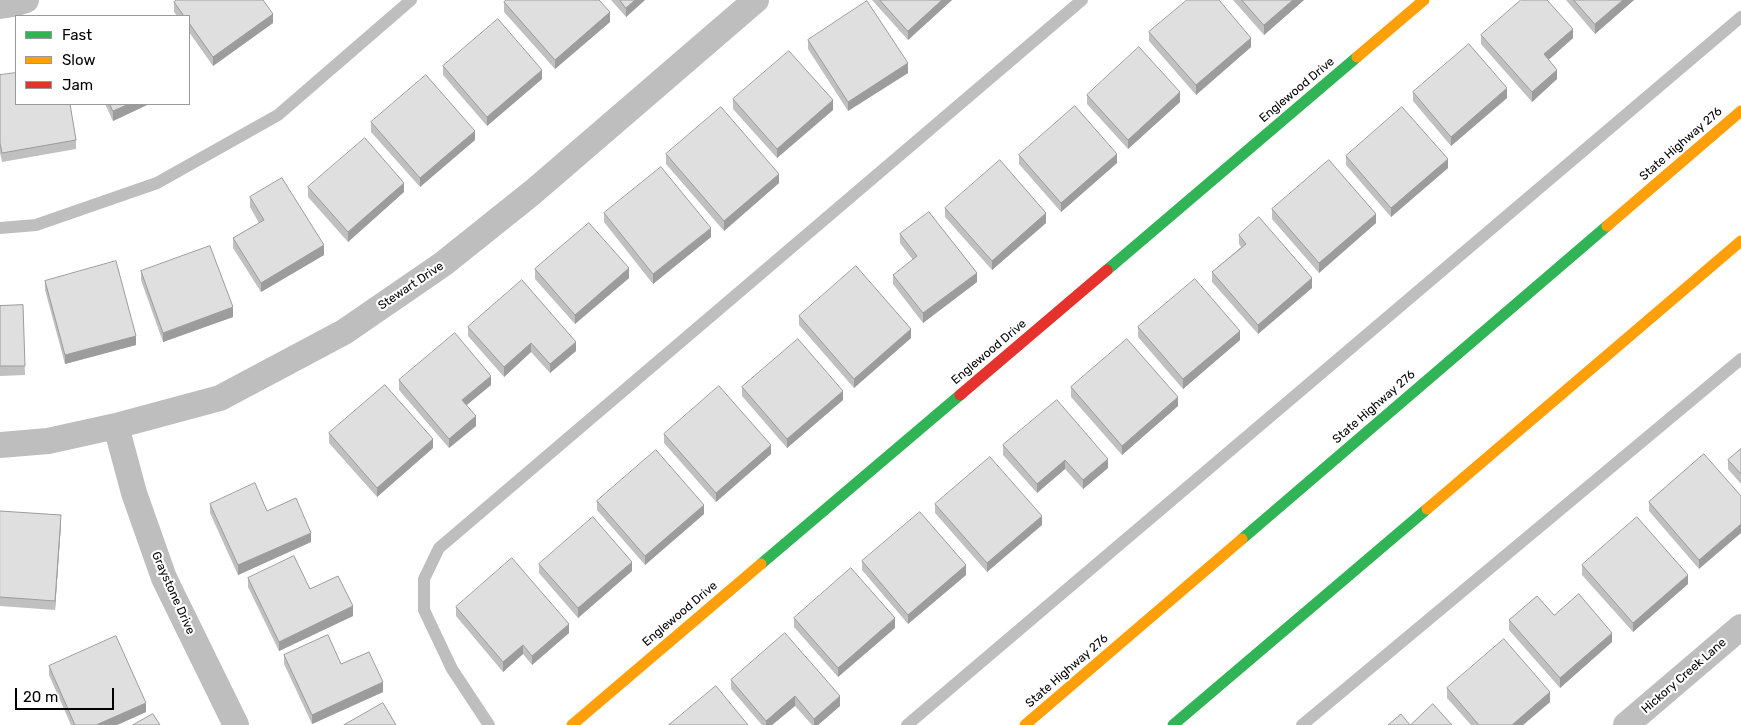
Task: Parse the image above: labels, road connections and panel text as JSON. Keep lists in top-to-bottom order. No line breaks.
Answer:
{"streets":{"main road":["Englewood Drive","State Highway 276"],"street":["Stewart Drive","Graystone Drive","Hickory Creek Lane"]},"crossings":[["Stewart Drive","Graystone Drive"]],"legend":["Fast","Slow","Jam"],"scale_bar":"20 m"}
